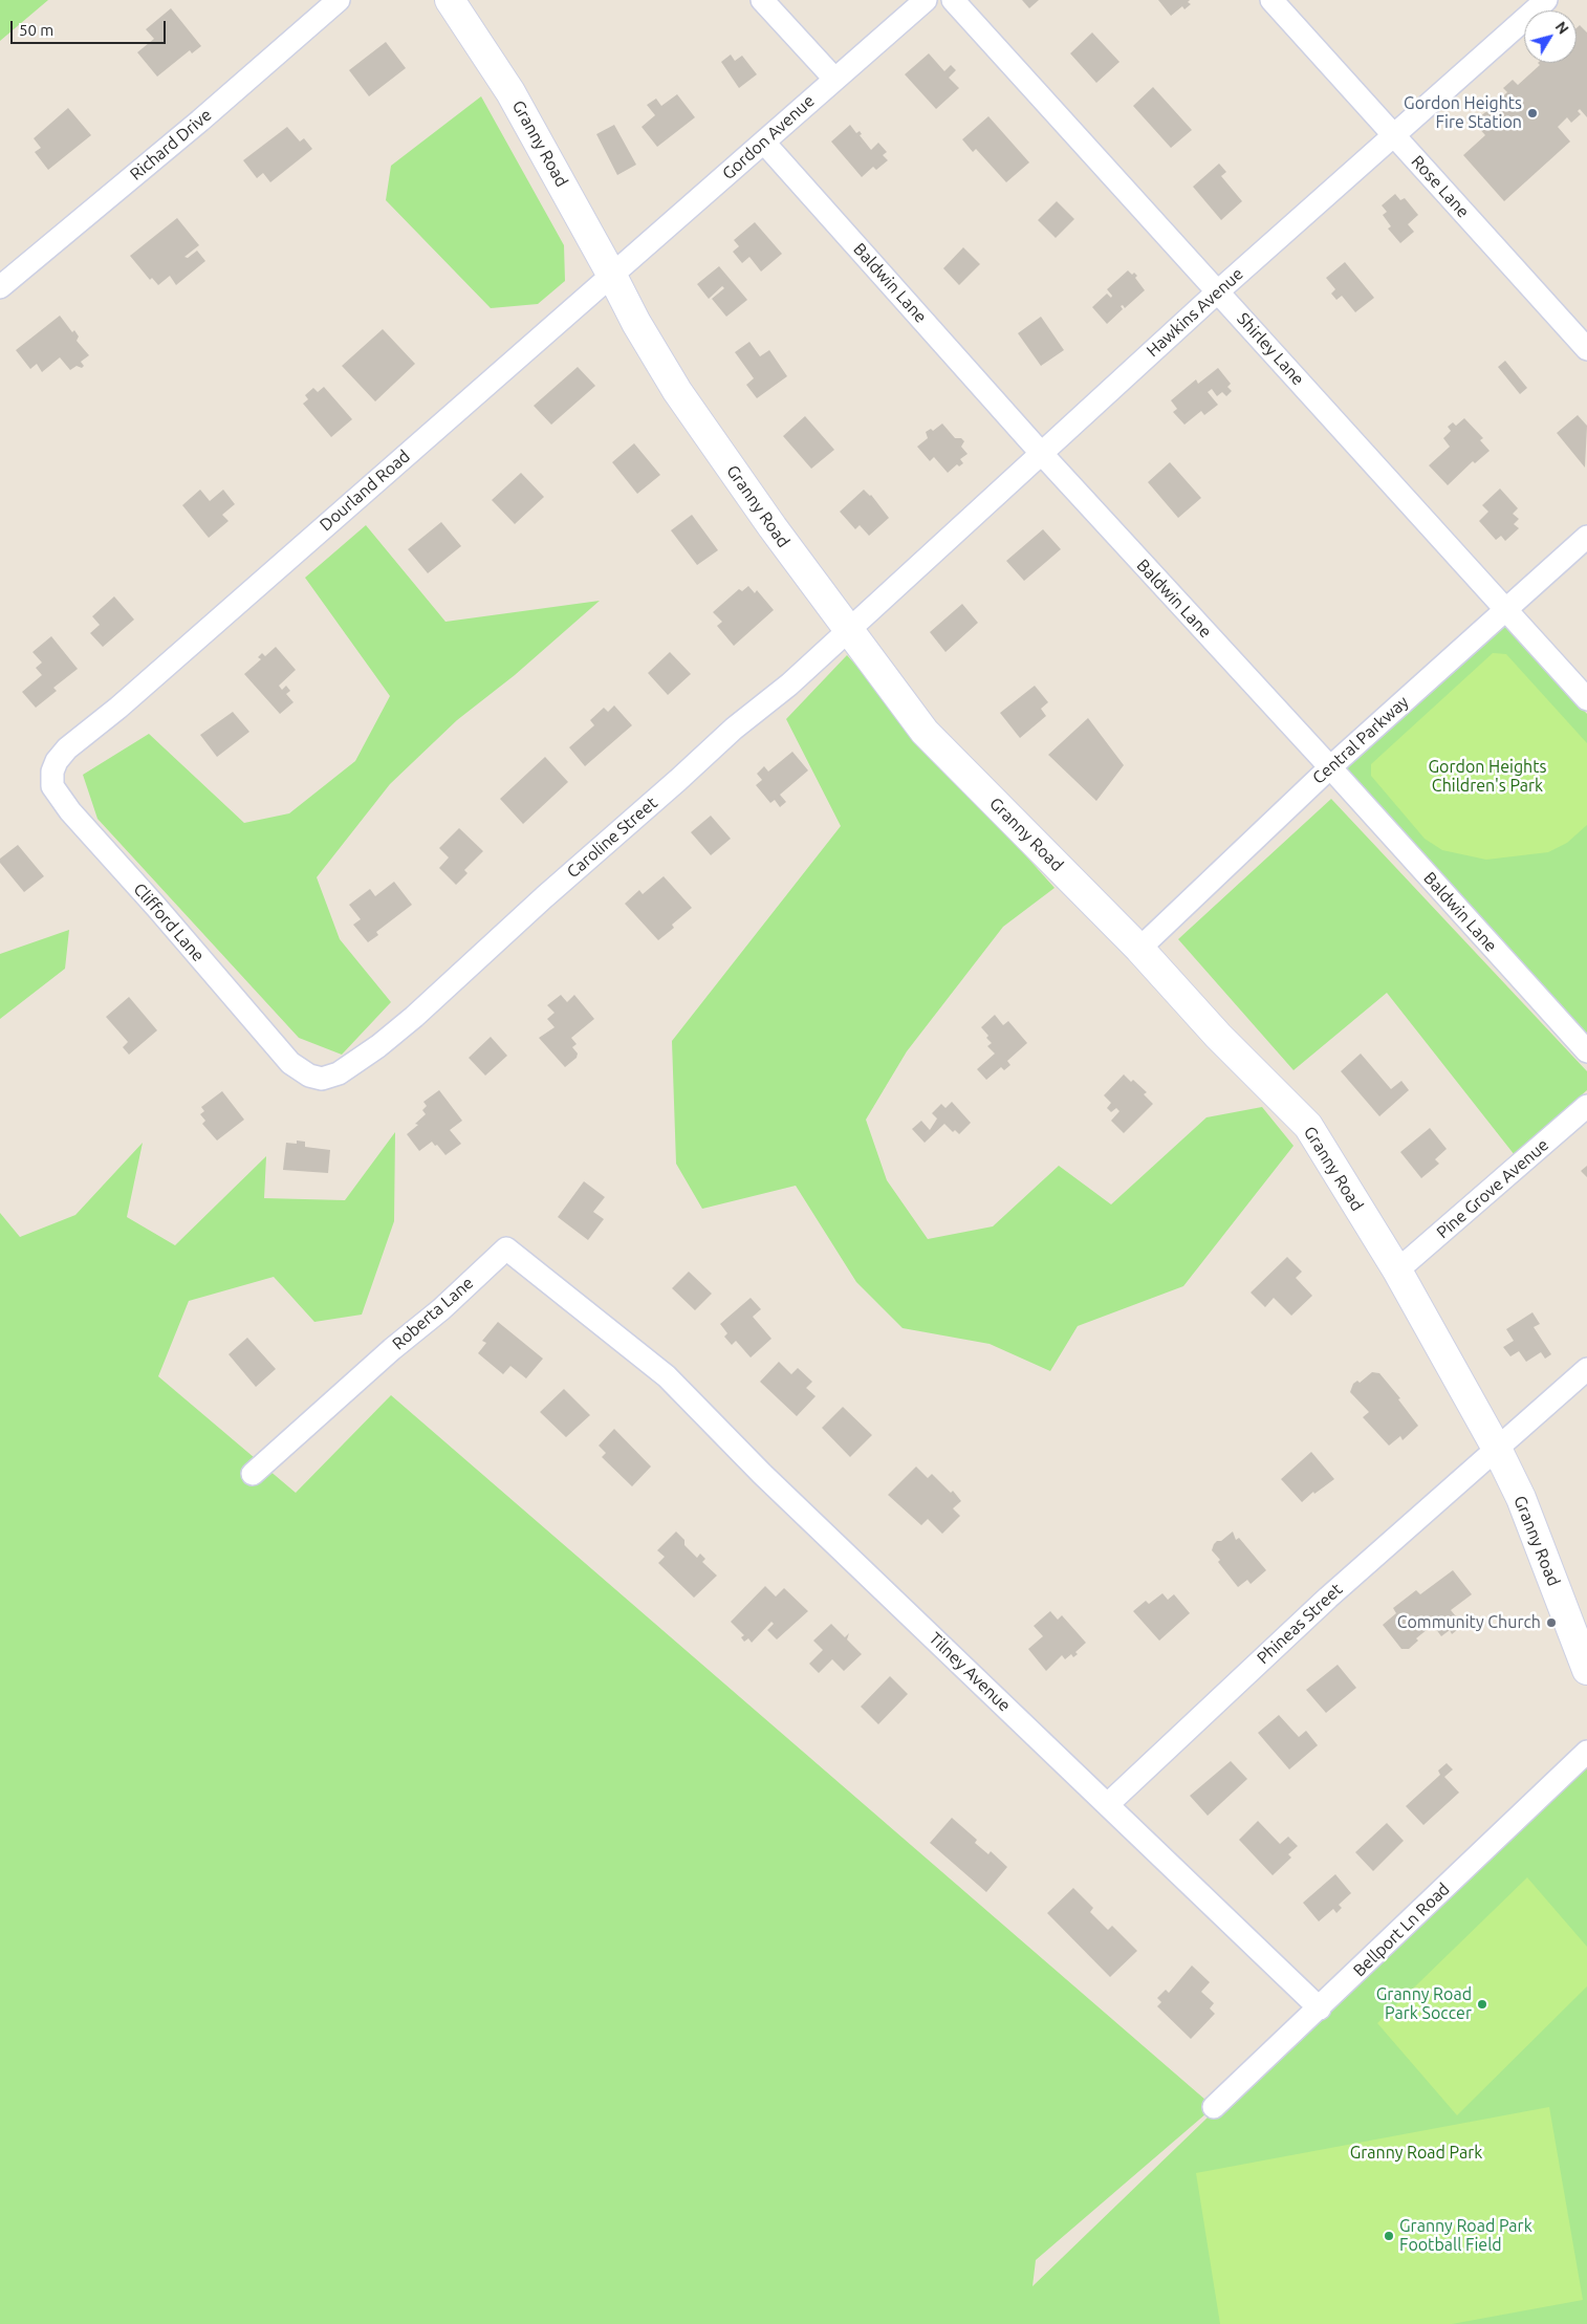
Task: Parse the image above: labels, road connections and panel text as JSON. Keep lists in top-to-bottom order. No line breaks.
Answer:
{"streets":{"street":["Gordon Avenue","Granny Road","Richard Drive","Rose Lane","Baldwin Lane","Hawkins Avenue","Shirley Lane","Dourland Road","Central Parkway","Caroline Street","Clifford Lane","Pine Grove Avenue","Roberta Lane","Phineas Street","Tilney Avenue","Bellport Ln Road"]},"crossings":[["Gordon Avenue","Granny Road"],["Gordon Avenue","Baldwin Lane"],["Gordon Avenue","Dourland Road"],["Granny Road","Hawkins Avenue"],["Granny Road","Dourland Road"],["Granny Road","Central Parkway"],["Granny Road","Caroline Street"],["Granny Road","Pine Grove Avenue"],["Granny Road","Phineas Street"],["Rose Lane","Hawkins Avenue"],["Baldwin Lane","Hawkins Avenue"],["Baldwin Lane","Central Parkway"],["Hawkins Avenue","Shirley Lane"],["Hawkins Avenue","Caroline Street"],["Shirley Lane","Central Parkway"],["Dourland Road","Clifford Lane"],["Caroline Street","Clifford Lane"],["Roberta Lane","Tilney Avenue"],["Phineas Street","Tilney Avenue"],["Tilney Avenue","Bellport Ln Road"]],"parks":["Gordon Heights Children's Park","Granny Road Park"],"places":["Gordon Heights Fire Station","Community Church","Granny Road Park Soccer","Granny Road Park Football Field"],"scale_bar":"50 m","north":"top right"}
